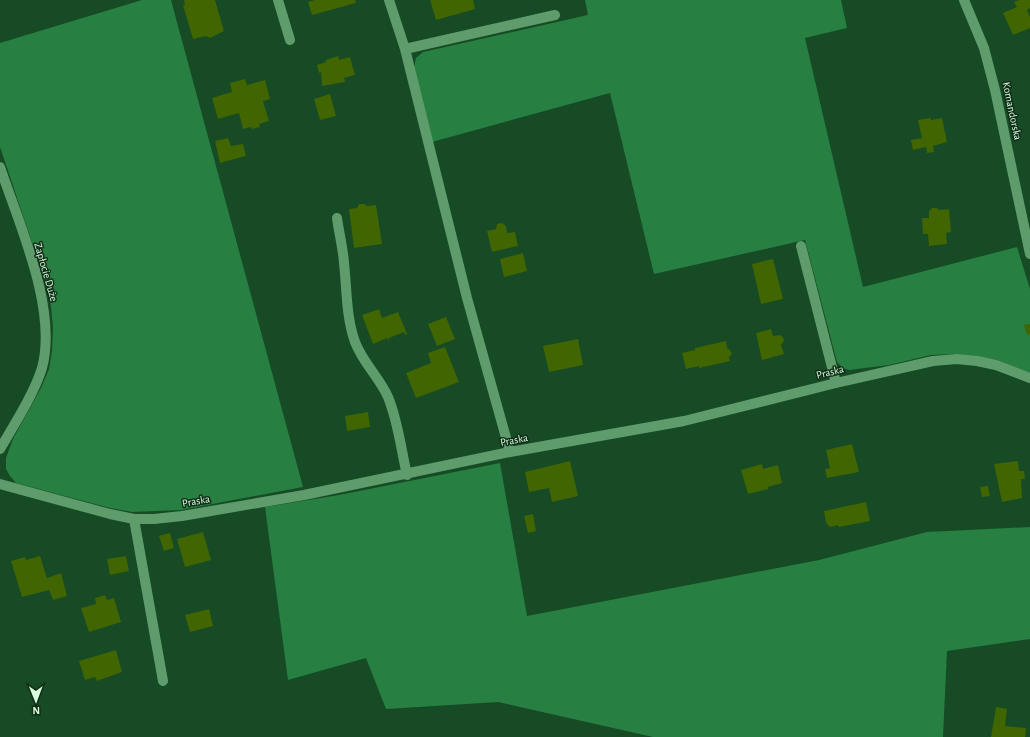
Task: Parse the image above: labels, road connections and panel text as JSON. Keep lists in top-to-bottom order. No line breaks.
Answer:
{"streets":{"street":["Komandorska","Zapłocie Duże","Praska"]},"north":"bottom"}
